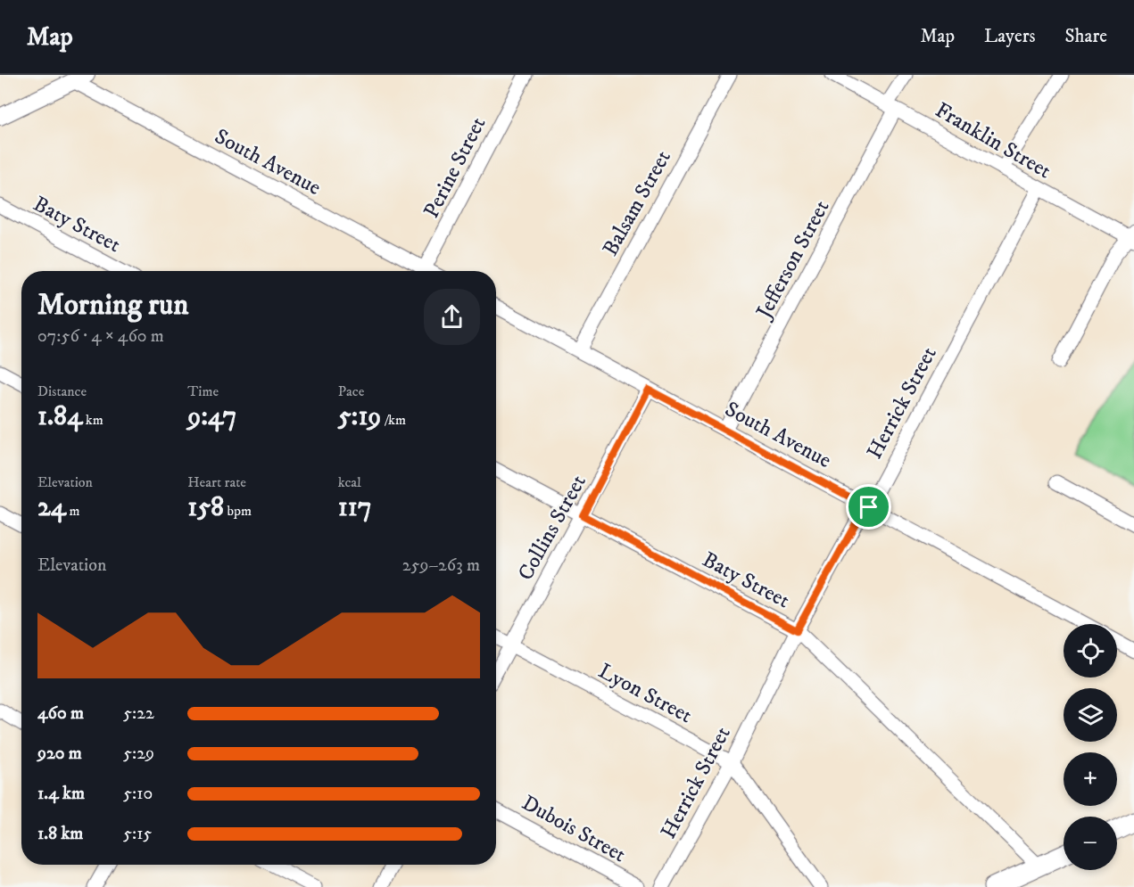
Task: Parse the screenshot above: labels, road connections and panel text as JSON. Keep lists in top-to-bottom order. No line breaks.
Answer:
{"streets":{"street":["Franklin Street","South Avenue","Perine Street","Balsam Street","Baty Street","Jefferson Street","Herrick Street","Collins Street","Lyon Street","Dubois Street"]},"crossings":[["Franklin Street","Jefferson Street"],["Franklin Street","Herrick Street"],["South Avenue","Balsam Street"],["South Avenue","Jefferson Street"],["South Avenue","Herrick Street"],["South Avenue","Collins Street"],["Baty Street","Herrick Street"],["Baty Street","Collins Street"],["Herrick Street","Lyon Street"],["Collins Street","Lyon Street"]],"page":{"header":"Map","nav":["Map","Layers","Share"],"heading":["Morning run","07:56 · 4 × 460 m"],"stats":[["Distance","1.84 km"],["Time","9:47"],["Pace","5:19 /km"],["Elevation","24 m"],["Heart rate","158 bpm"],["kcal","117"]],"chart":["Elevation","259–263 m"],"map_buttons":["+","−"],"list":[{"name":"460 m","note":"5:22"},{"name":"920 m","note":"5:29"},{"name":"1.4 km","note":"5:10"},{"name":"1.8 km","note":"5:15"}]}}
